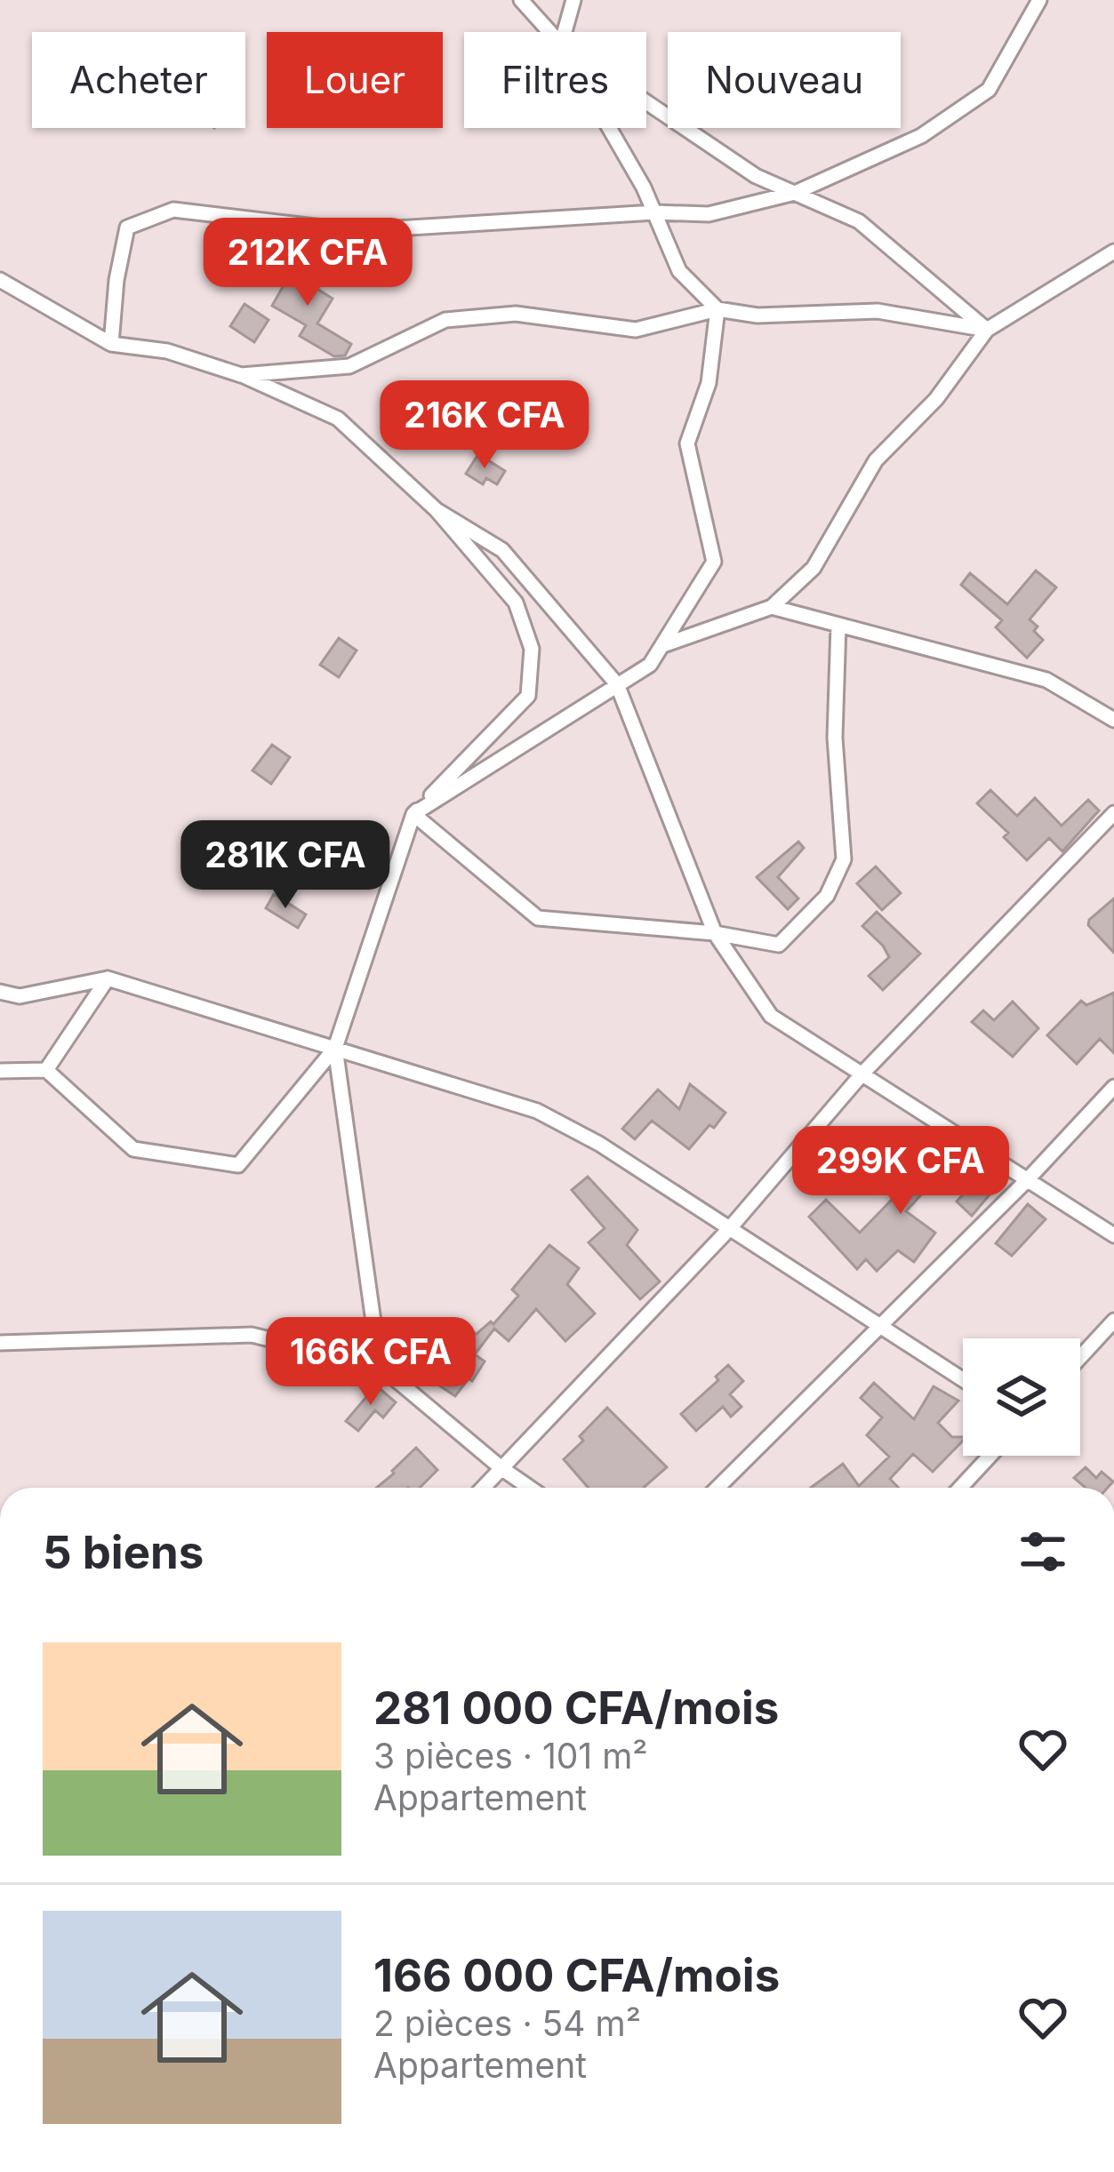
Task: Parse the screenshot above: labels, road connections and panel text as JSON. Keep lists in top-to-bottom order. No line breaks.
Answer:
{"page":{"chip":["Acheter","Louer","Filtres","Nouveau"],"price":["212K CFA","216K CFA","281K CFA","299K CFA","166K CFA"],"heading":"5 biens","list":[{"name":"281 000 CFA/mois","note":"3 pièces · 101 m² · Appartement"},{"name":"166 000 CFA/mois","note":"2 pièces · 54 m² · Appartement"}]}}
